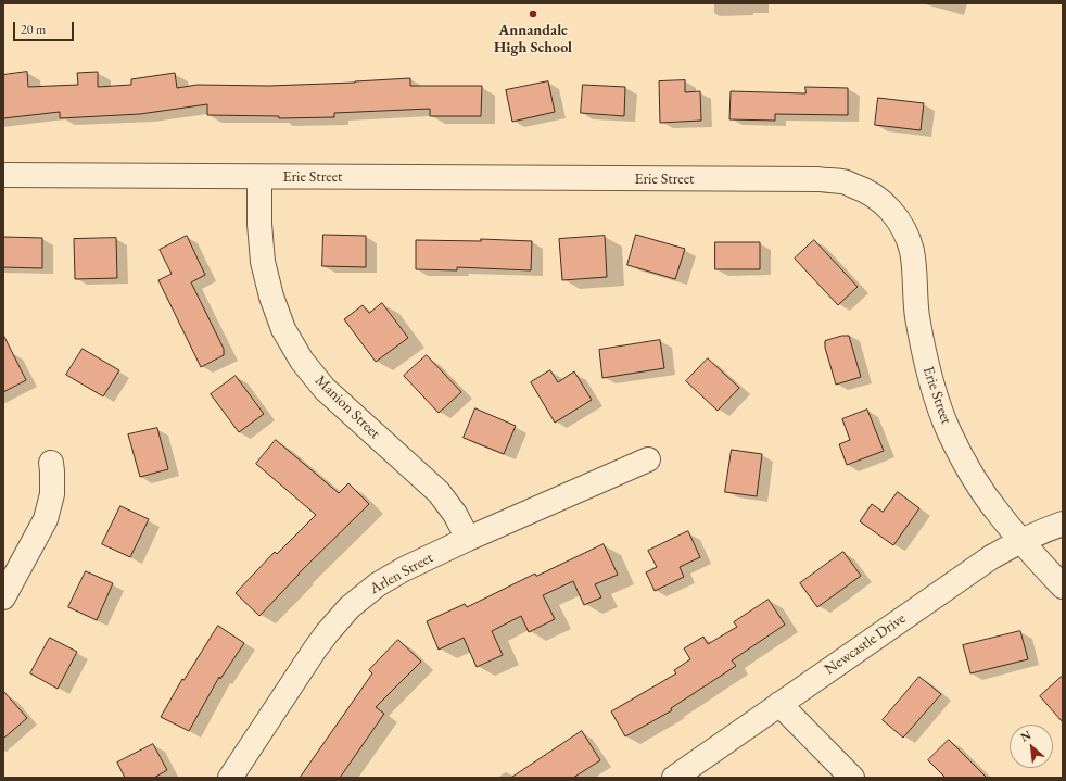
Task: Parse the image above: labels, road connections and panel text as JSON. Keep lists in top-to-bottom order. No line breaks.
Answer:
{"streets":{"street":["Erie Street","Manion Street","Arlen Street","Newcastle Drive"]},"crossings":[["Erie Street","Manion Street"],["Erie Street","Newcastle Drive"],["Manion Street","Arlen Street"]],"places":["Annandale High School"],"scale_bar":"20 m","north":"top left"}
